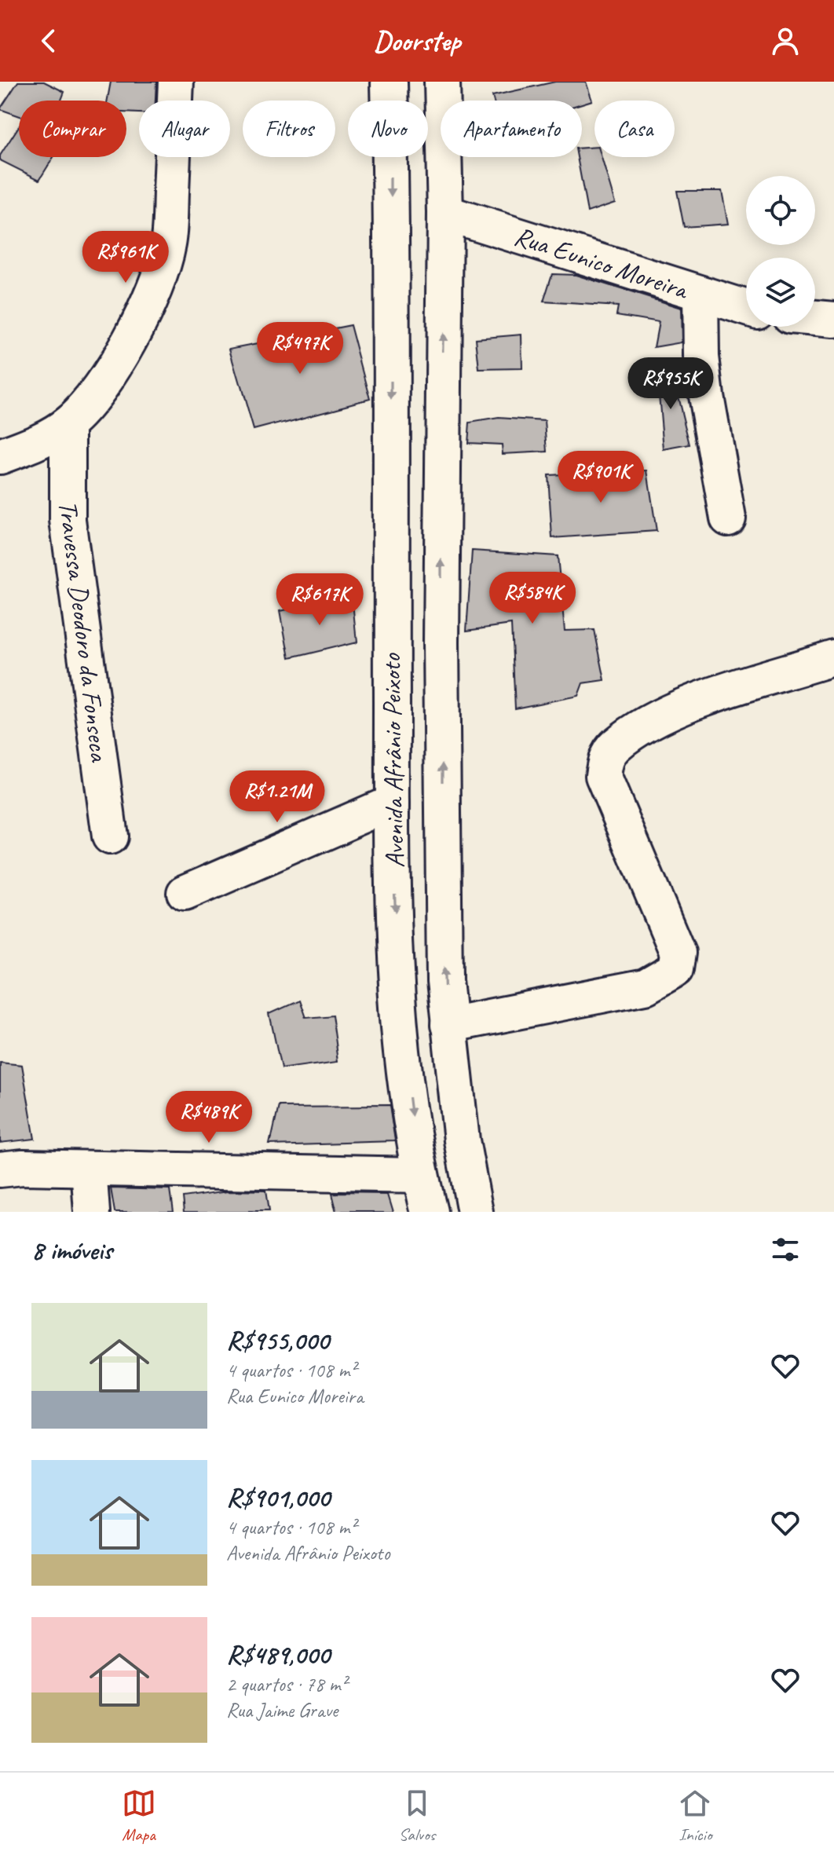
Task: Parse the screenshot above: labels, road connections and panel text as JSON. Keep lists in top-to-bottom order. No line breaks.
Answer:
{"streets":{"main road":["Rua Eunico Moreira","Travessa Deodoro da Fonseca","Avenida Afrânio Peixoto"]},"crossings":[["Rua Eunico Moreira","Avenida Afrânio Peixoto"]],"page":{"header":"Doorstep","chip":["Comprar","Alugar","Filtros","Novo","Apartamento","Casa"],"price":["R$961K","R$497K","R$955K","R$901K","R$584K","R$617K","R$1.21M","R$489K"],"heading":"8 imóveis","list":[{"name":"R$955,000","note":"4 quartos · 108 m² · Rua Eunico Moreira"},{"name":"R$901,000","note":"4 quartos · 108 m² · Avenida Afrânio Peixoto"},{"name":"R$489,000","note":"2 quartos · 78 m² · Rua Jaime Grave"}],"tabs":["Mapa","Salvos","Início"]}}
